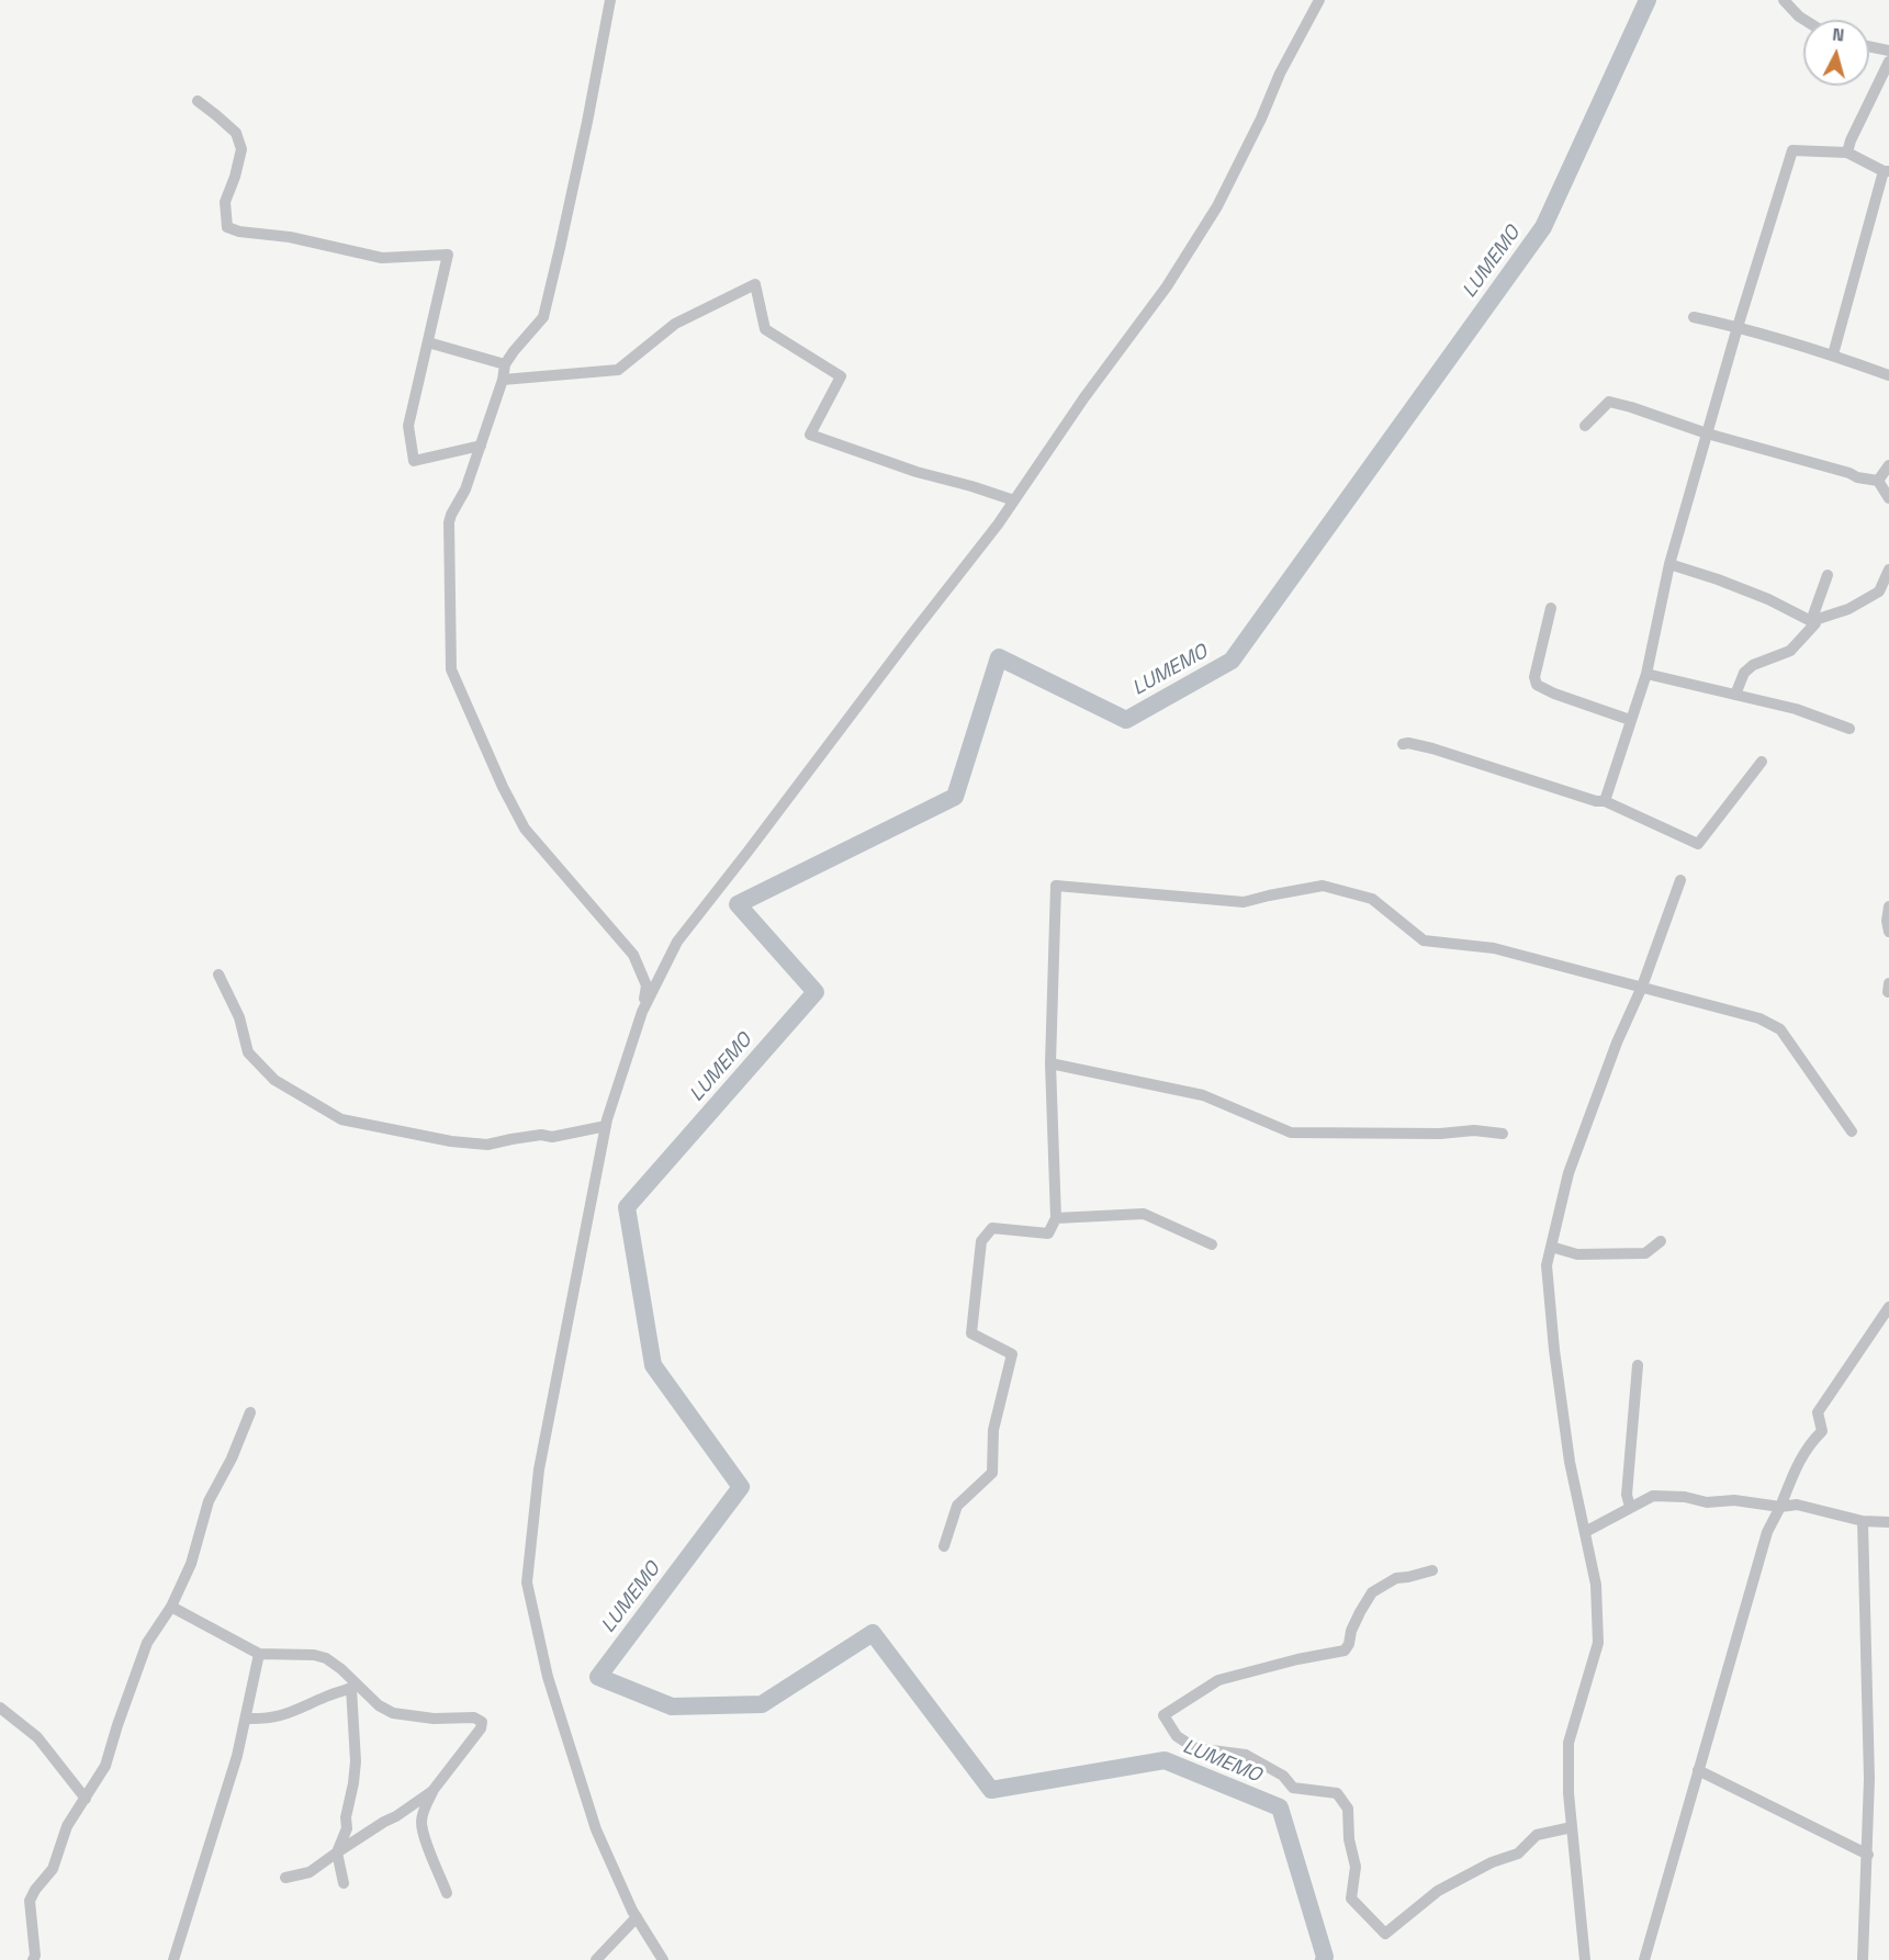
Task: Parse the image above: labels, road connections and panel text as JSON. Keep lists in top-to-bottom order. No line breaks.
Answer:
{"water":["LUMEMO"],"north":"top"}
